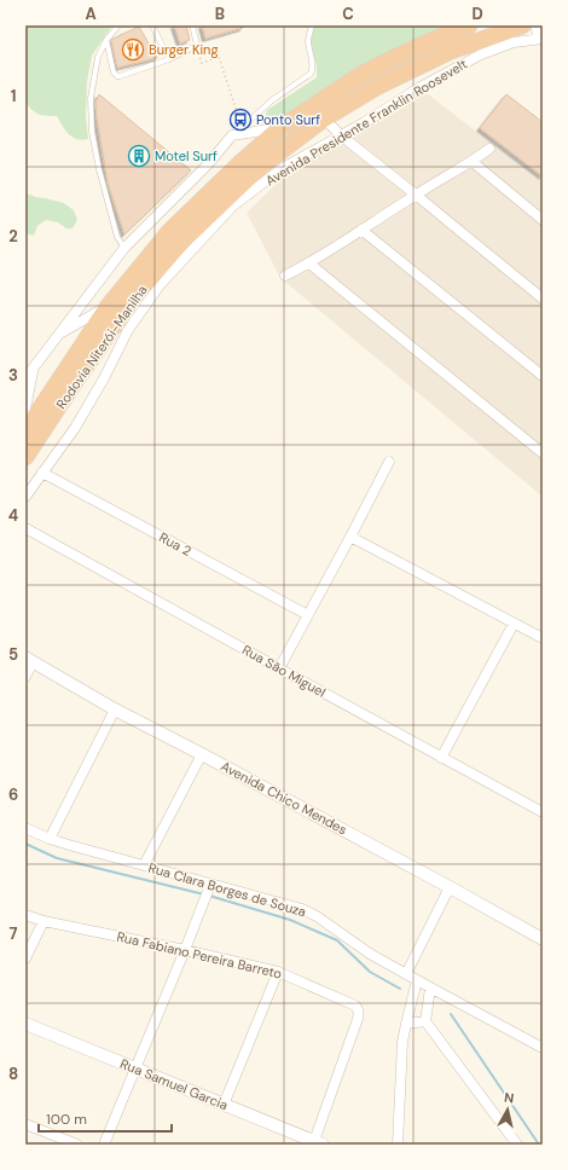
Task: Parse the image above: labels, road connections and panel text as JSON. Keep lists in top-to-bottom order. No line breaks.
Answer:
{"streets":{"highway":["Rodovia Niterói-Manilha"],"street":["Avenida Presidente Franklin Roosevelt","Rua 2","Rua São Miguel","Avenida Chico Mendes","Rua Clara Borges de Souza","Rua Fabiano Pereira Barreto","Rua Samuel Garcia"]},"crossings":[["Avenida Presidente Franklin Roosevelt","Rodovia Niterói-Manilha"],["Avenida Presidente Franklin Roosevelt","Rua 2"],["Rua Fabiano Pereira Barreto","Rua Samuel Garcia"]],"places":{"restaurant":["Burger King"],"bus stop":["Ponto Surf"],"building":["Motel Surf"]},"scale_bar":"100 m","north":"top","grid":{"columns":["A","B","C","D"],"rows":["1","2","3","4","5","6","7","8"]}}
